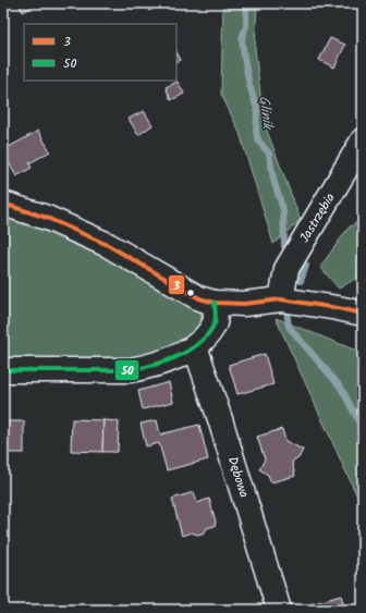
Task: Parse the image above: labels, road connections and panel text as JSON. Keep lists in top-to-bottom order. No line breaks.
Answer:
{"streets":{"street":["Jastrzębia","Dębowa"]},"water":["Glinik"],"lines":["transit line 3","transit line 50"],"legend":["3","50"]}
